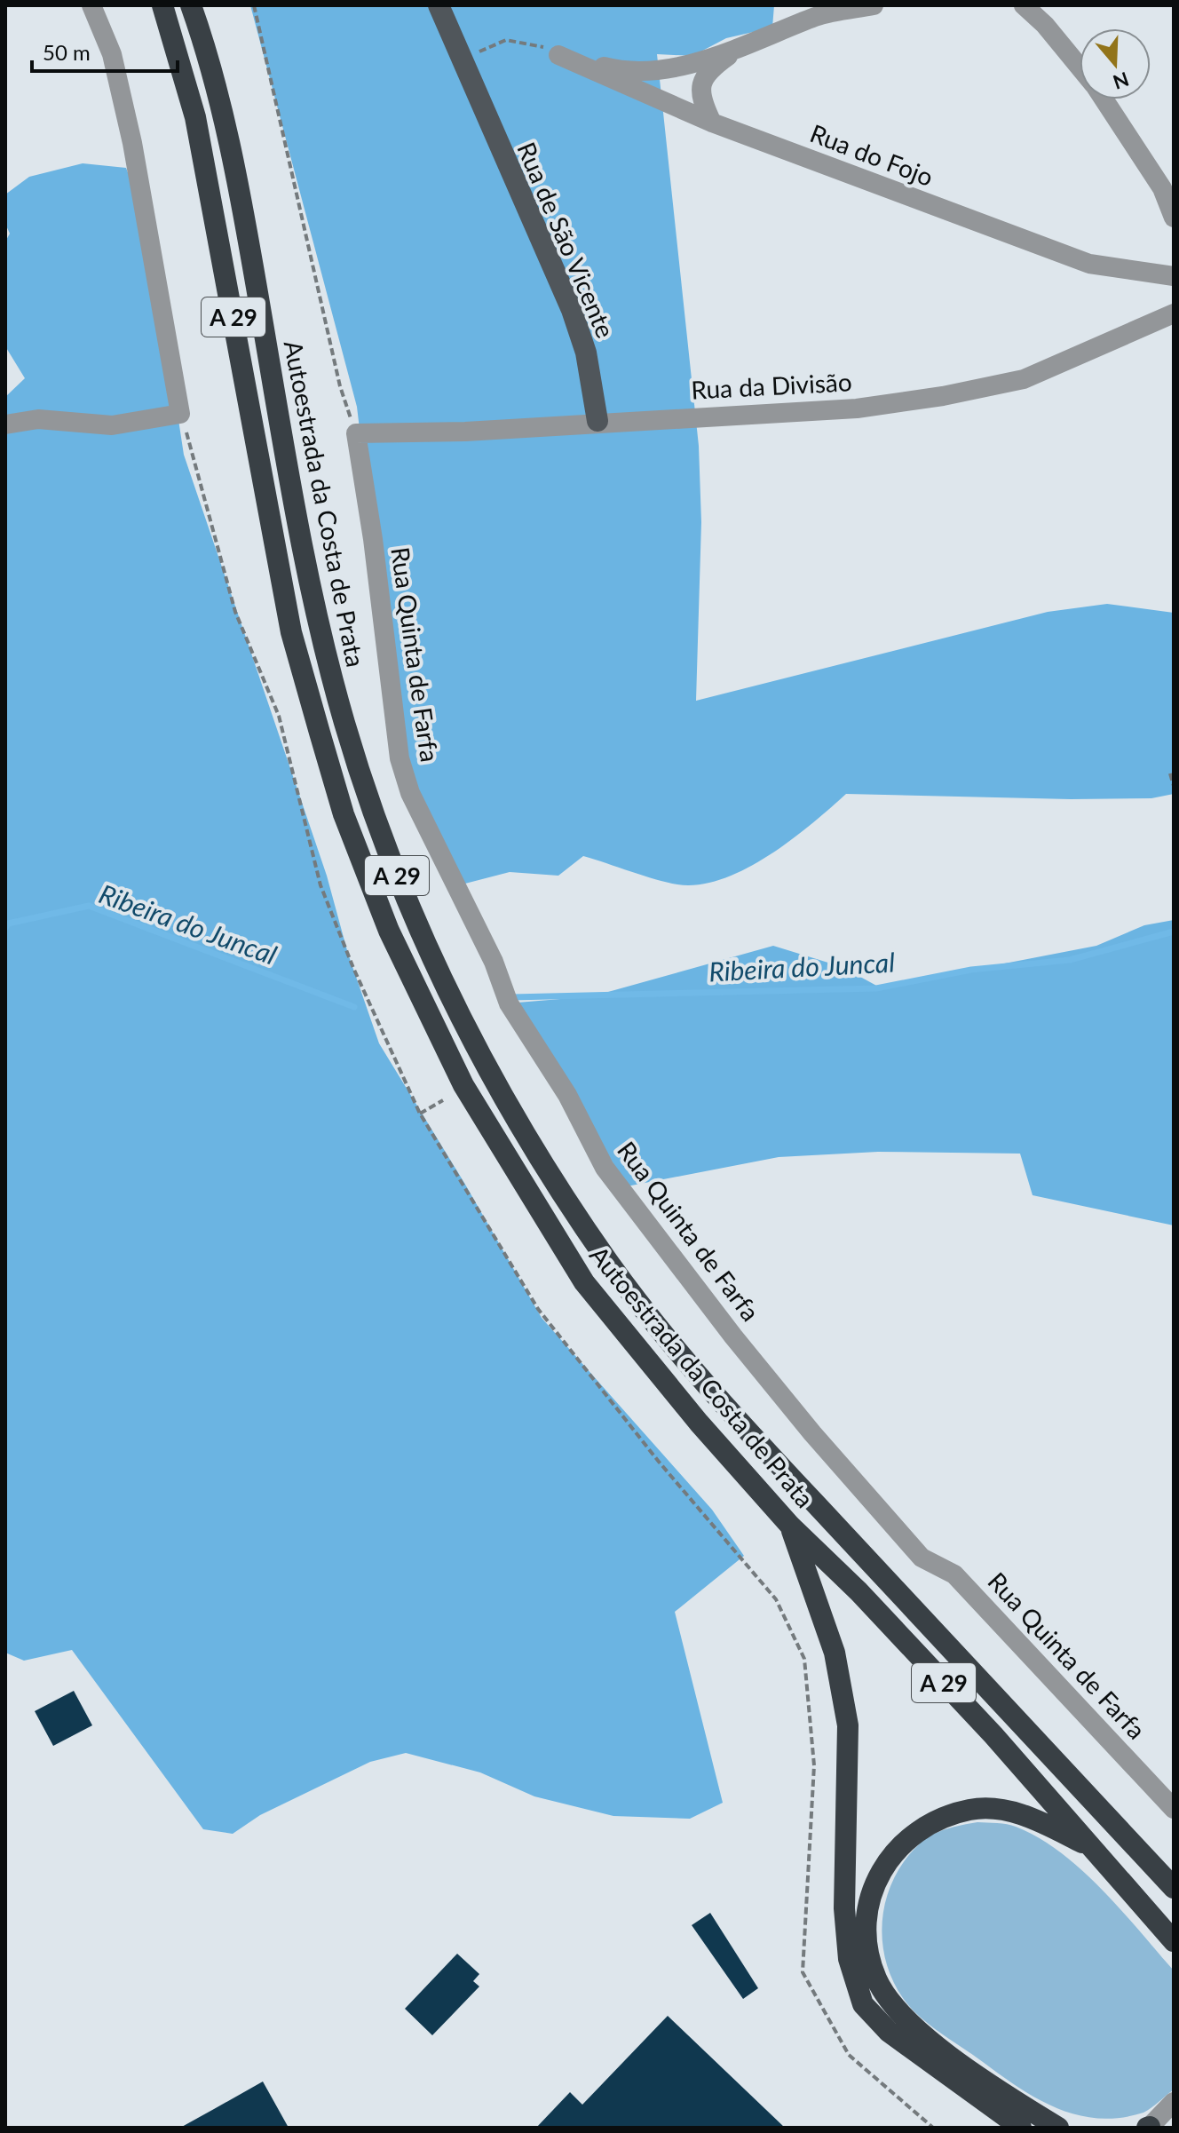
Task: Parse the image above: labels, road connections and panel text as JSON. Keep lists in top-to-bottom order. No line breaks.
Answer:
{"streets":{"highway":["A 29","Autoestrada da Costa de Prata"],"main road":["Rua de São Vicente"],"street":["Rua do Fojo","Rua da Divisão","Rua Quinta de Farfa"]},"crossings":[["Rua de São Vicente","Rua da Divisão"],["Rua da Divisão","Rua Quinta de Farfa"]],"water":["Ribeira do Juncal"],"scale_bar":"50 m","north":"bottom"}
